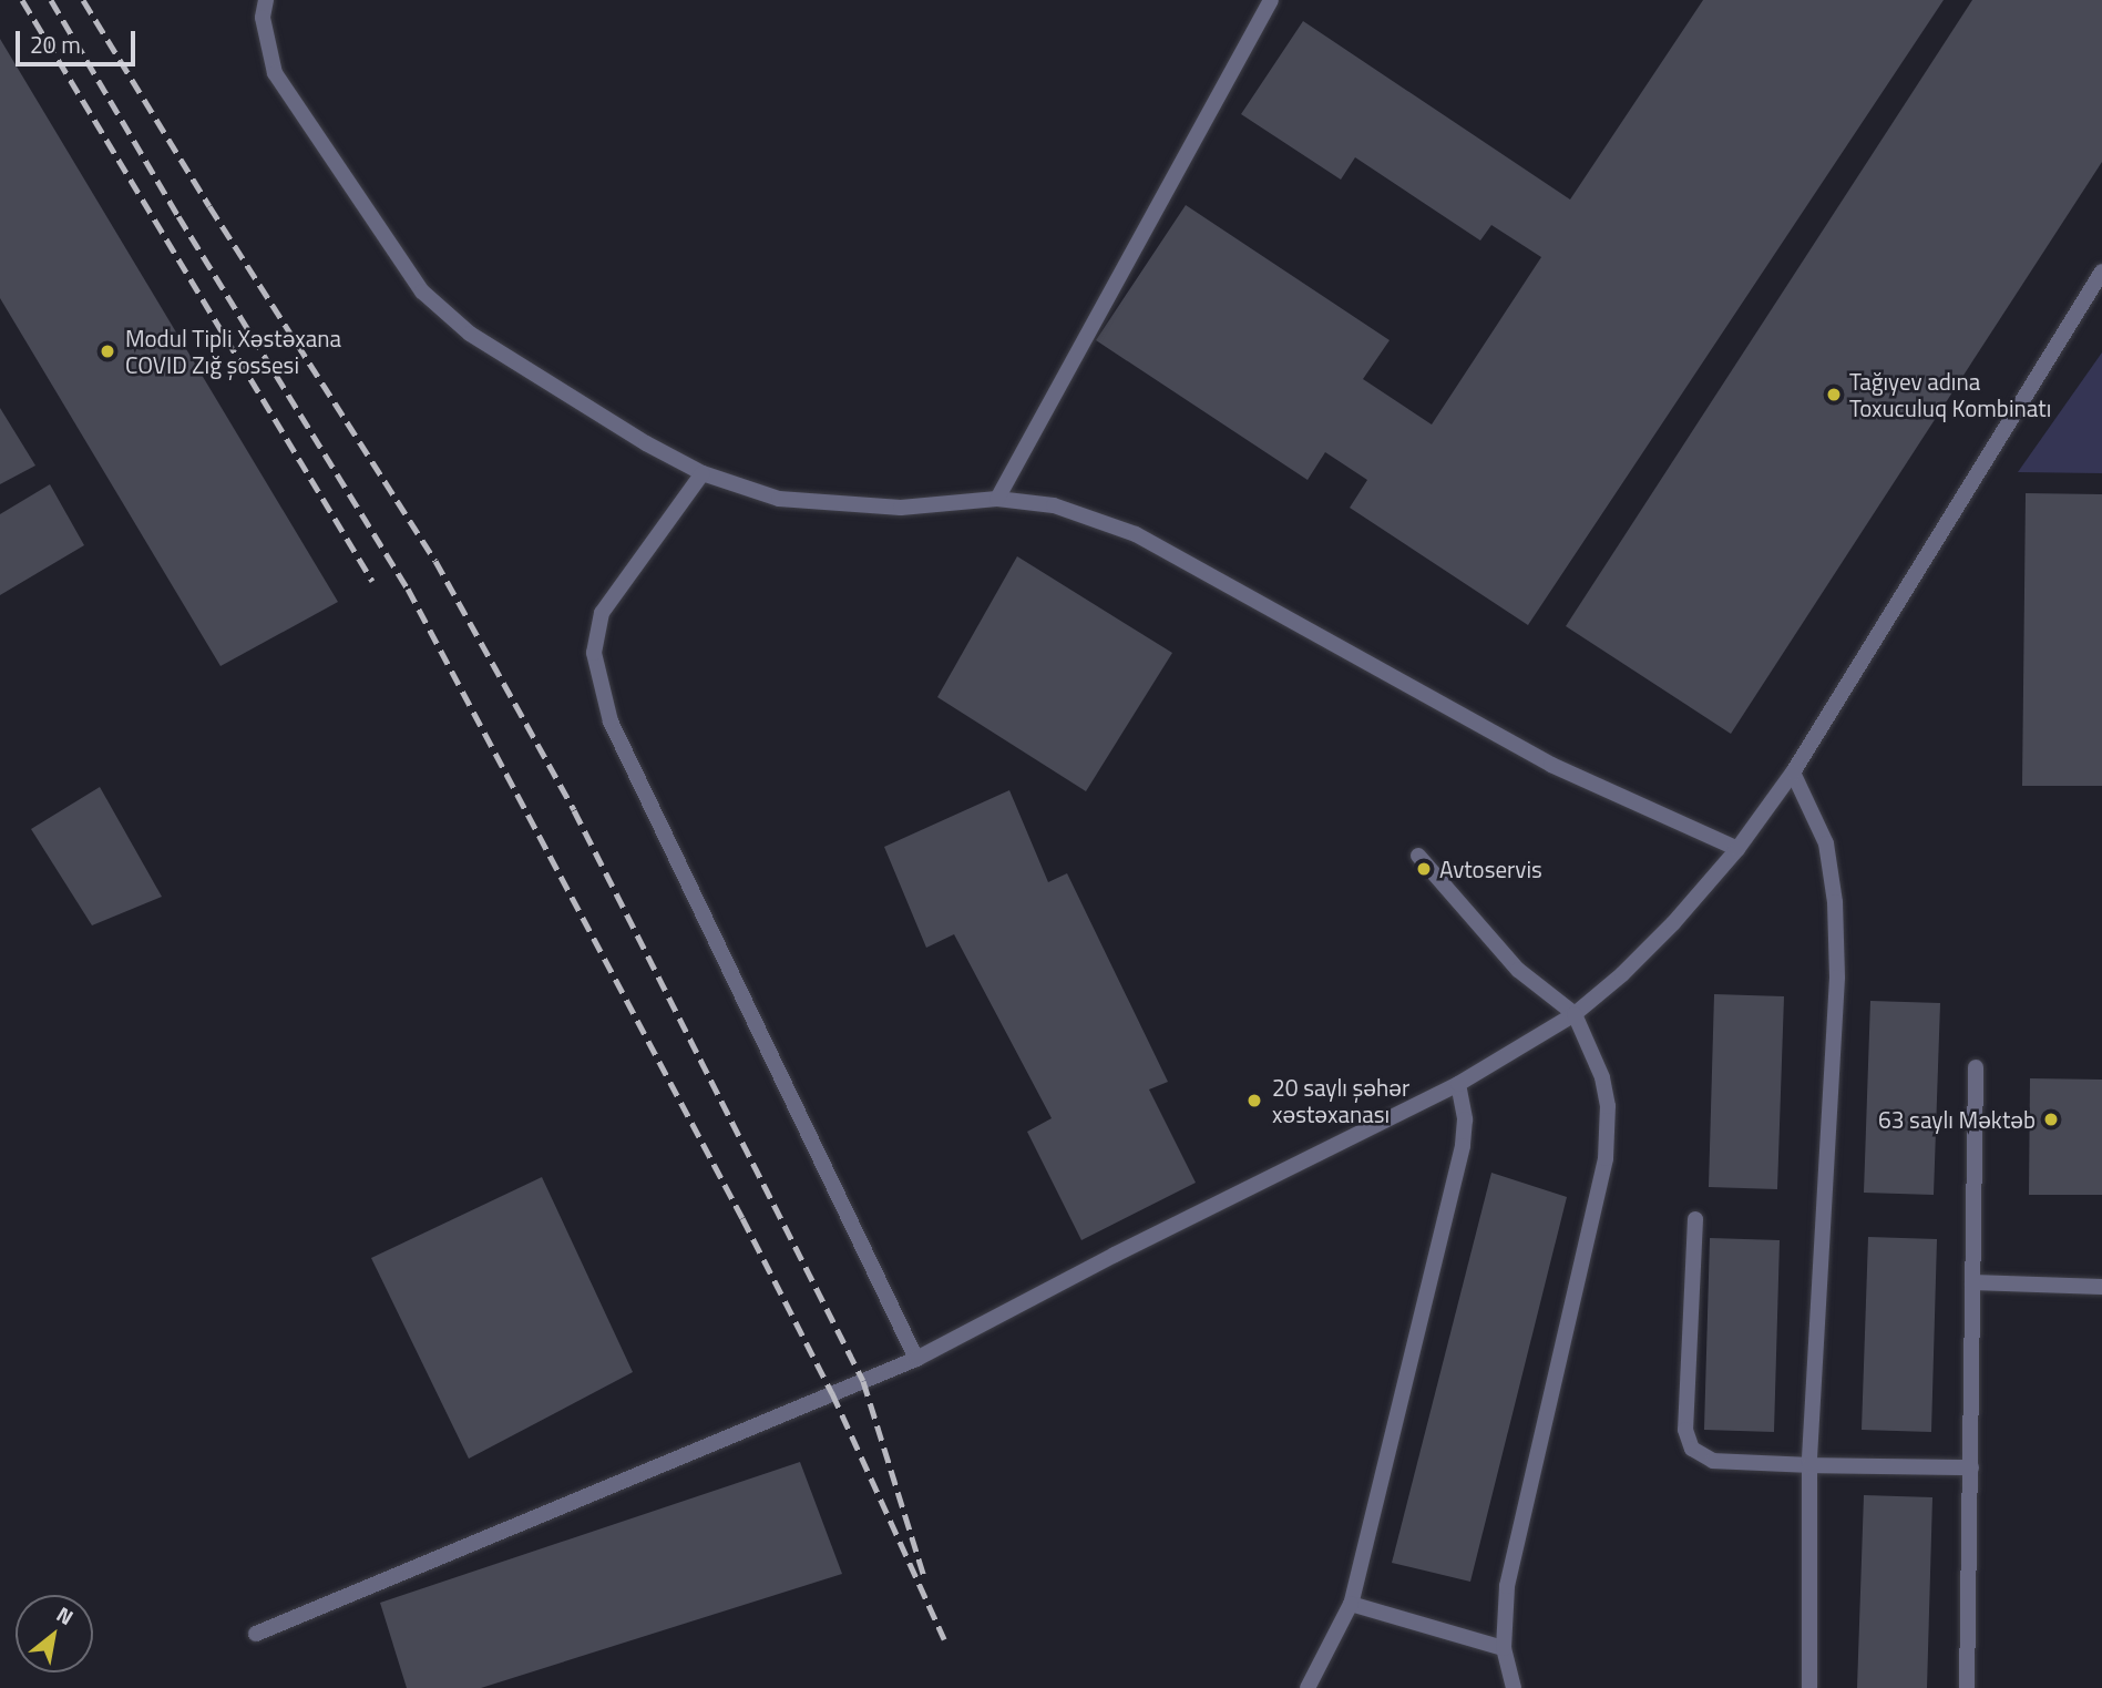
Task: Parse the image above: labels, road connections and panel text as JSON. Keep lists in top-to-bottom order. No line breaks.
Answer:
{"places":["Modul Tipli Xəstəxana COVID Zığ şossesi","Tağıyev adına Toxuculuq Kombinatı","Avtoservis","20 saylı şəhər xəstəxanası","63 saylı Məktəb"],"scale_bar":"20 m","north":"top right"}
